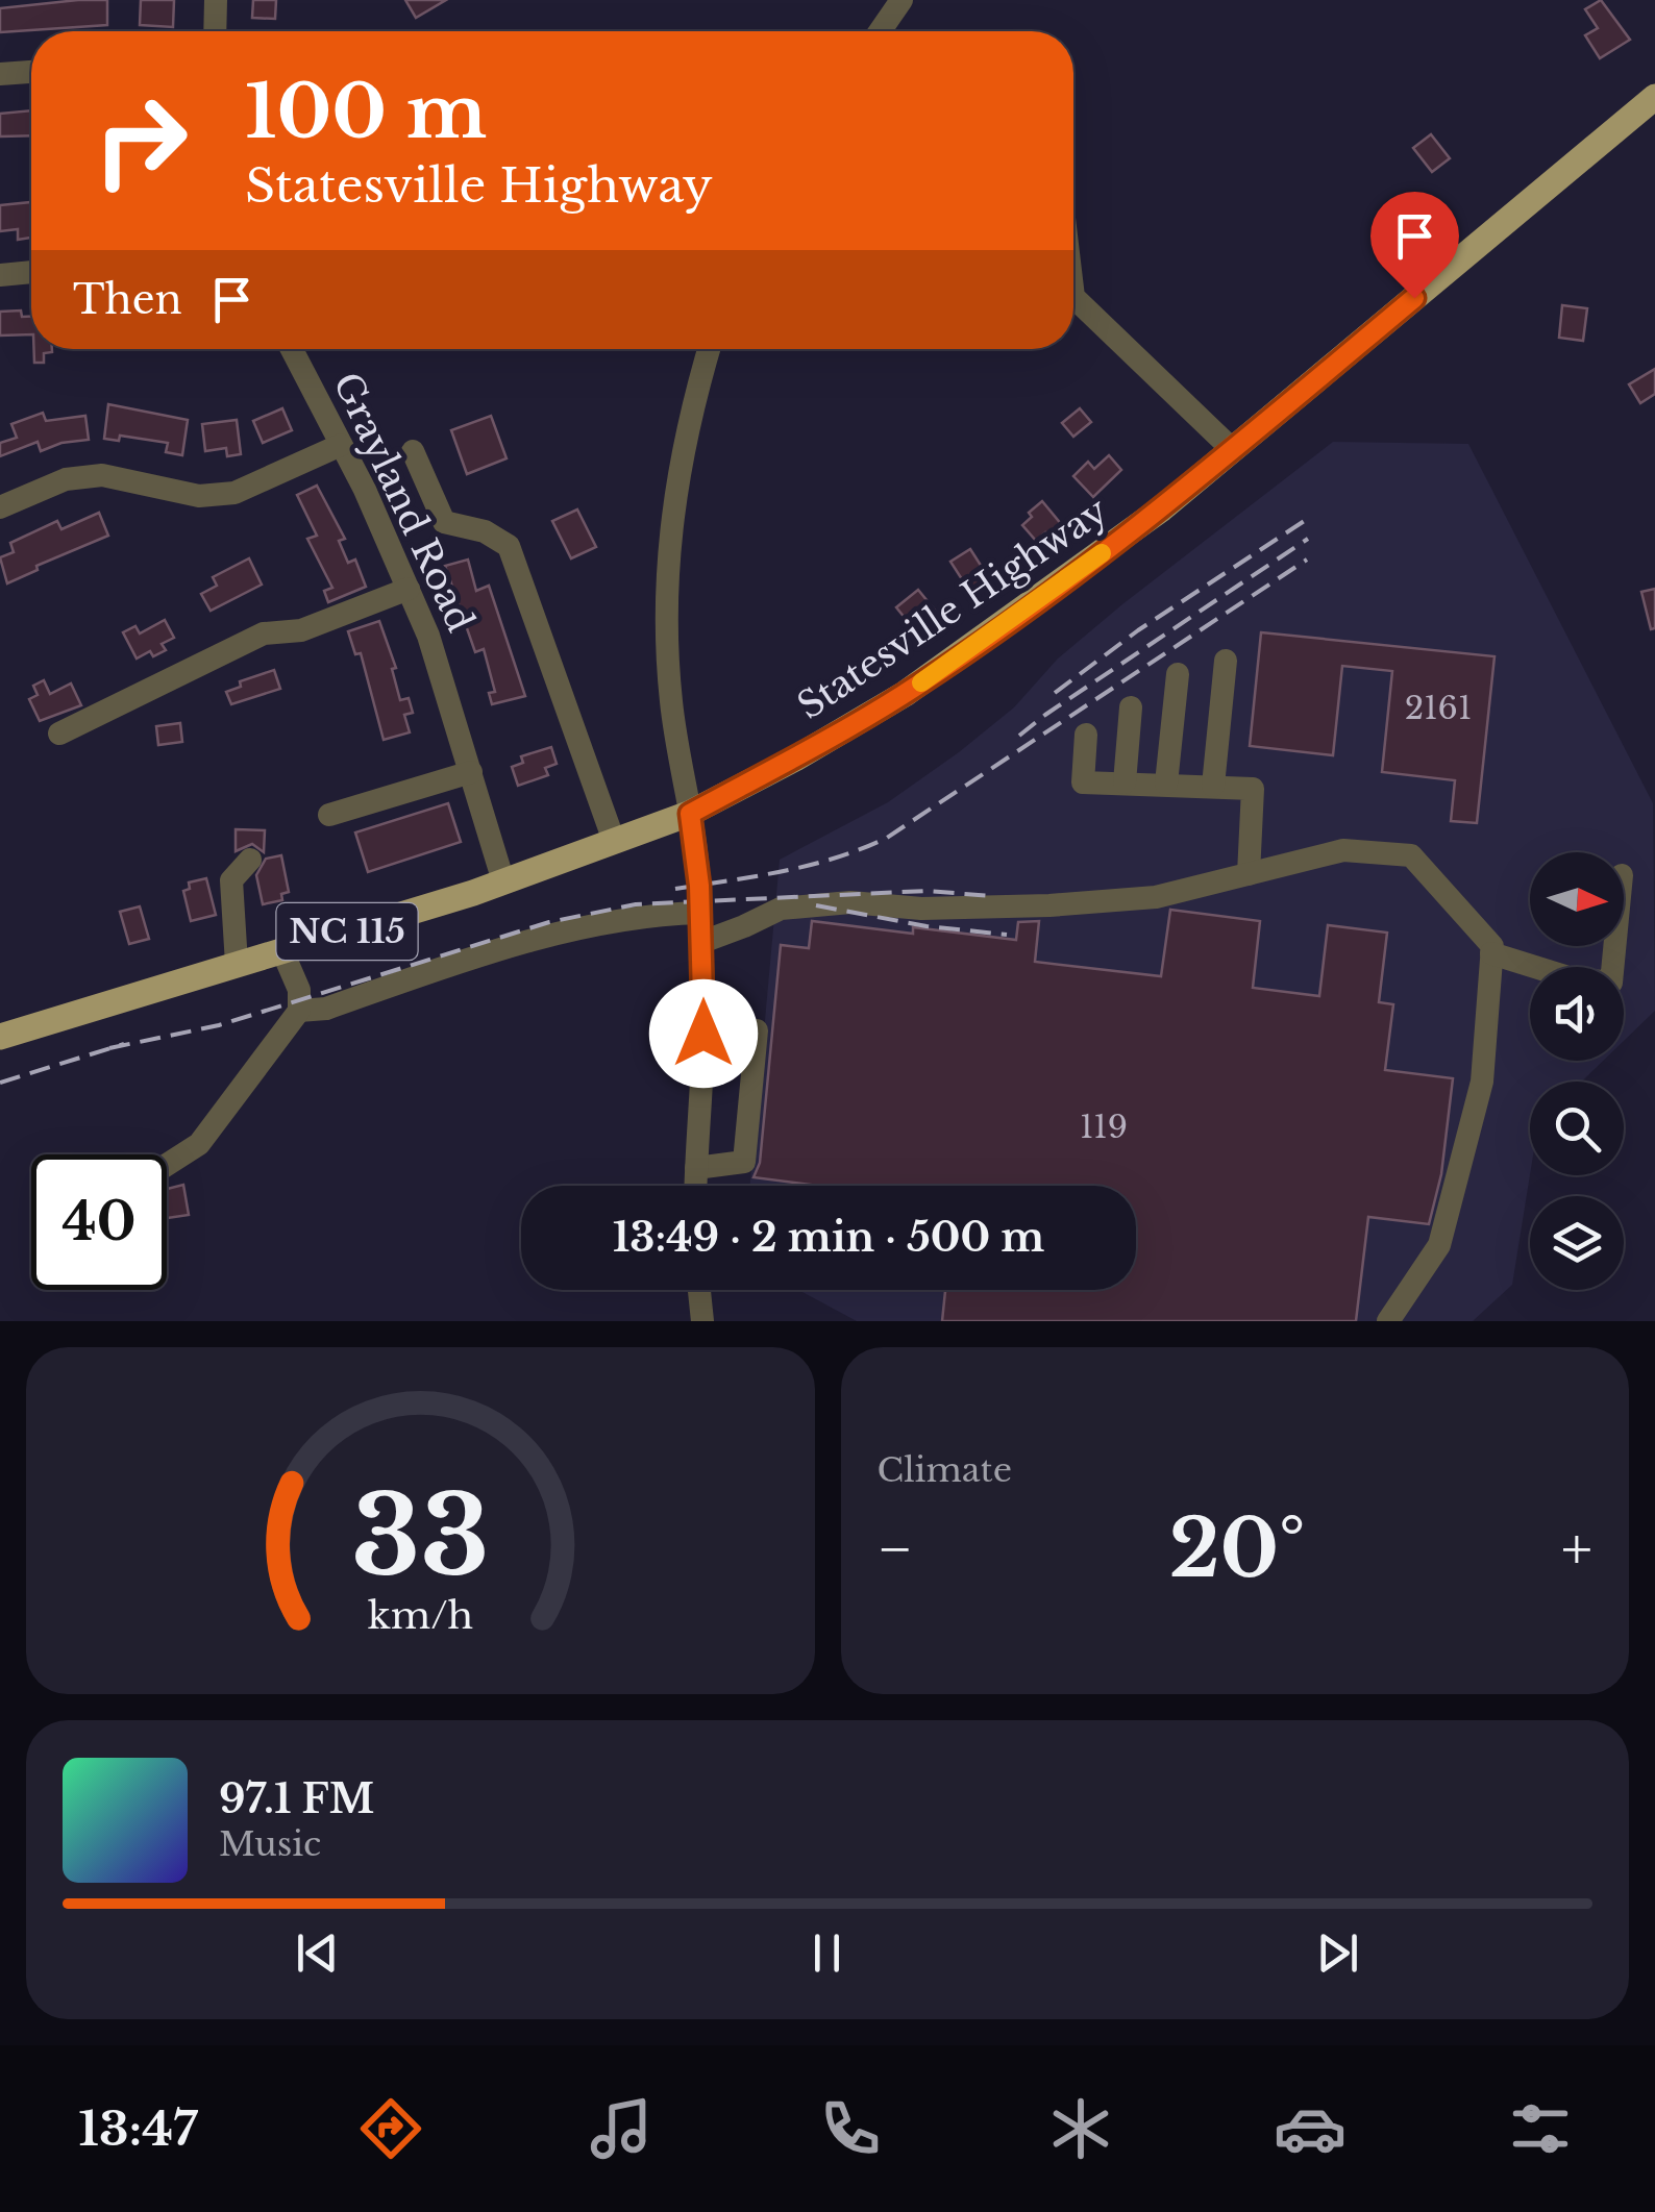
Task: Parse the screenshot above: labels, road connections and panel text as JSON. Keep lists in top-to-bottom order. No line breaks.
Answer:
{"streets":{"main road":["Statesville Highway","NC 115"],"street":["Grayland Road"]},"crossings":[["Grayland Road","Statesville Highway"]],"house_numbers":["2161","119"],"north":"right","page":{"turn":["100 m","Statesville Highway"],"then":"Then","limit":"40","trip":"13:49 · 2 min · 500 m","tile":"Climate","heat":["−","20°","+"],"song":["97.1 FM","Music"],"tabs":"13:47","gauge":["33","km/h"]}}
